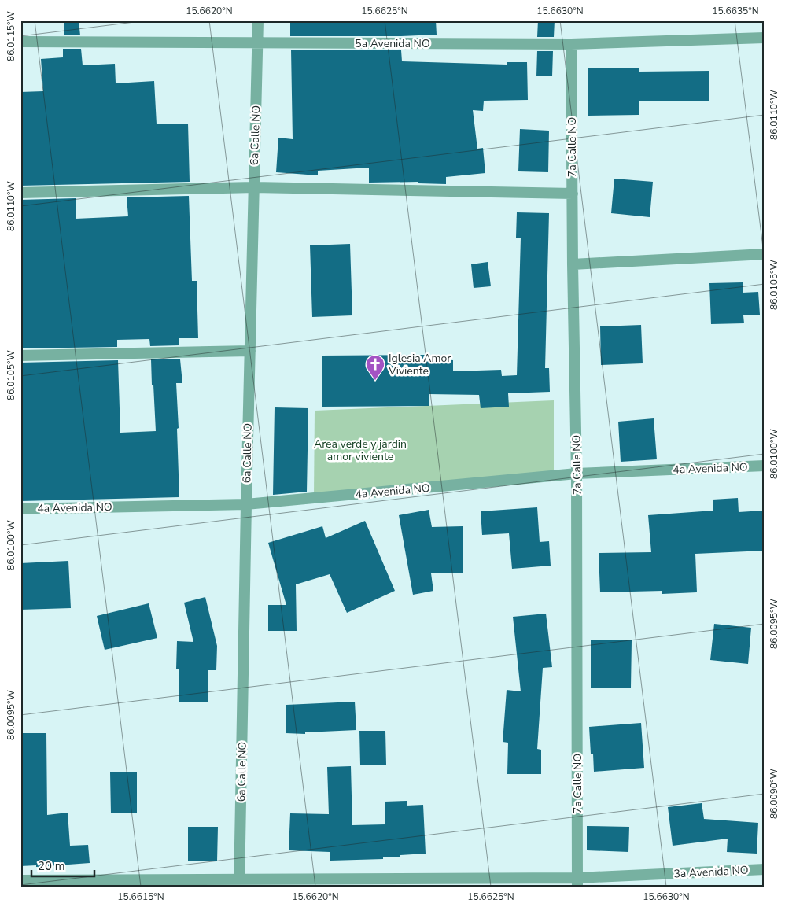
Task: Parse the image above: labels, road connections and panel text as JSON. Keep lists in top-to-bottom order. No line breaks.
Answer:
{"streets":{"street":["5a Avenida NO","6a Calle NO","7a Calle NO","4a Avenida NO","3a Avenida NO"]},"crossings":[["5a Avenida NO","6a Calle NO"],["5a Avenida NO","7a Calle NO"],["6a Calle NO","4a Avenida NO"],["6a Calle NO","3a Avenida NO"],["7a Calle NO","4a Avenida NO"],["7a Calle NO","3a Avenida NO"]],"parks":["Area verde y jardin amor viviente"],"places":{"church":["Iglesia Amor Viviente"]},"scale_bar":"20 m","coordinates":["15.6620°N","15.6625°N","15.6630°N","15.6635°N","86.0115°W","86.0110°W","86.0105°W","86.0100°W","86.0095°W","86.0090°W","15.6615°N"]}
